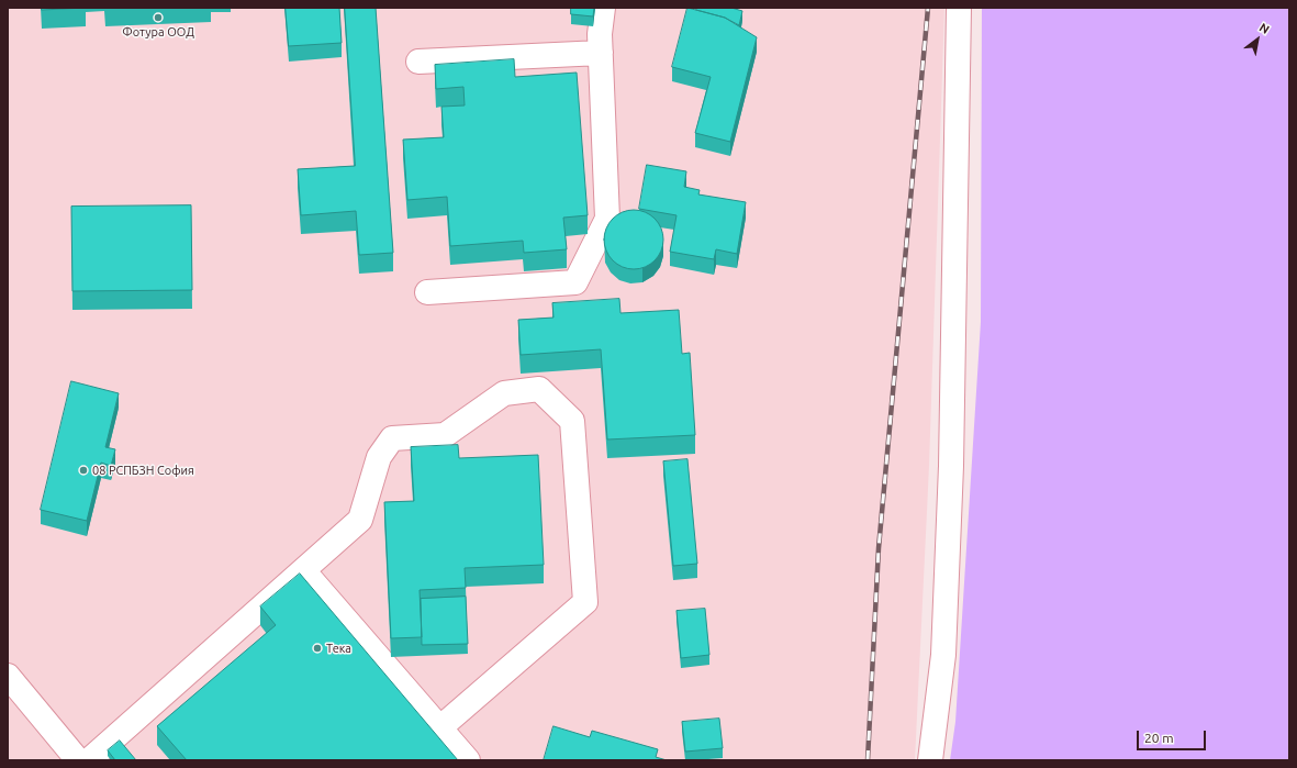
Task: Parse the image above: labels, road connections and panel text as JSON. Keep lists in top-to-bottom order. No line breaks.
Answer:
{"places":["Фотура ООД","08 РСПБЗН София","Тека"],"scale_bar":"20 m","north":"top right"}
